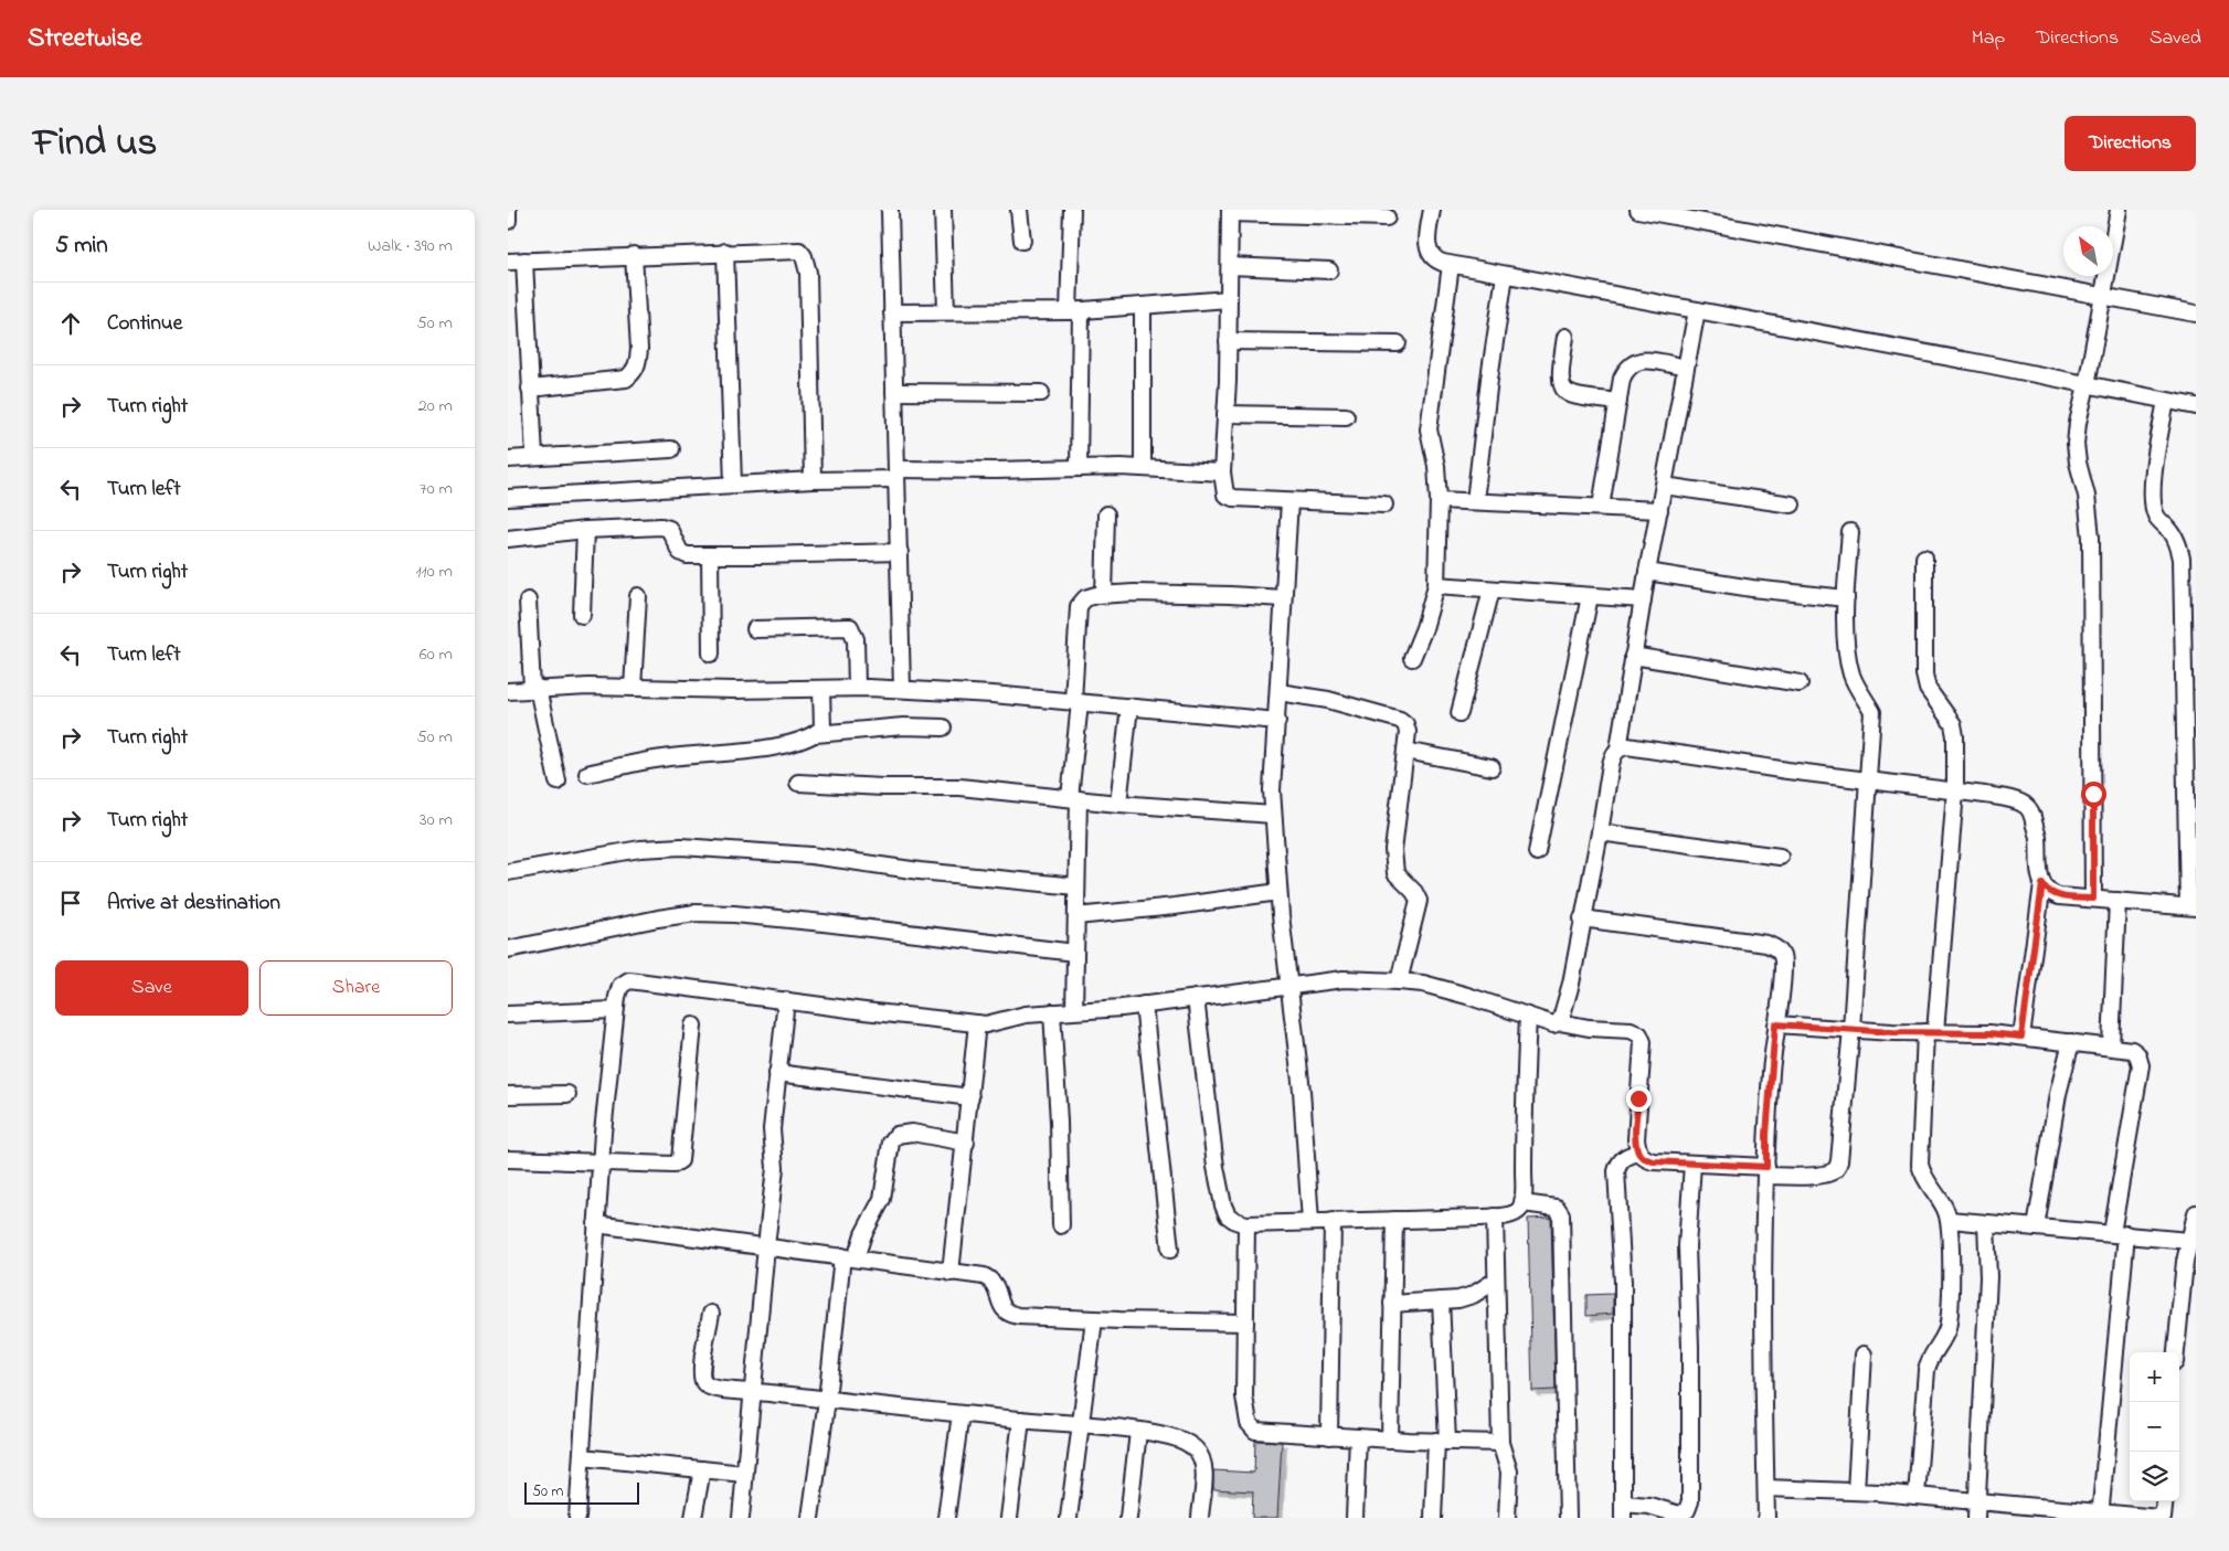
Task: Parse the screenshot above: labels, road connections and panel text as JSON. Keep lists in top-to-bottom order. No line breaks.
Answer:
{"scale_bar":"50 m","north":"top left","page":{"header":"Streetwise","nav":["Map","Directions","Saved"],"title":"Find us","buttons":["Directions",["Save","Share"]],"heading":["5 min","Walk · 390 m"],"list":[["Continue","50 m"],["Turn right","20 m"],["Turn left","70 m"],["Turn right","110 m"],["Turn left","60 m"],["Turn right","50 m"],["Turn right","30 m"],"Arrive at destination"],"map_buttons":["+","−"],"scale":"50 m"}}
